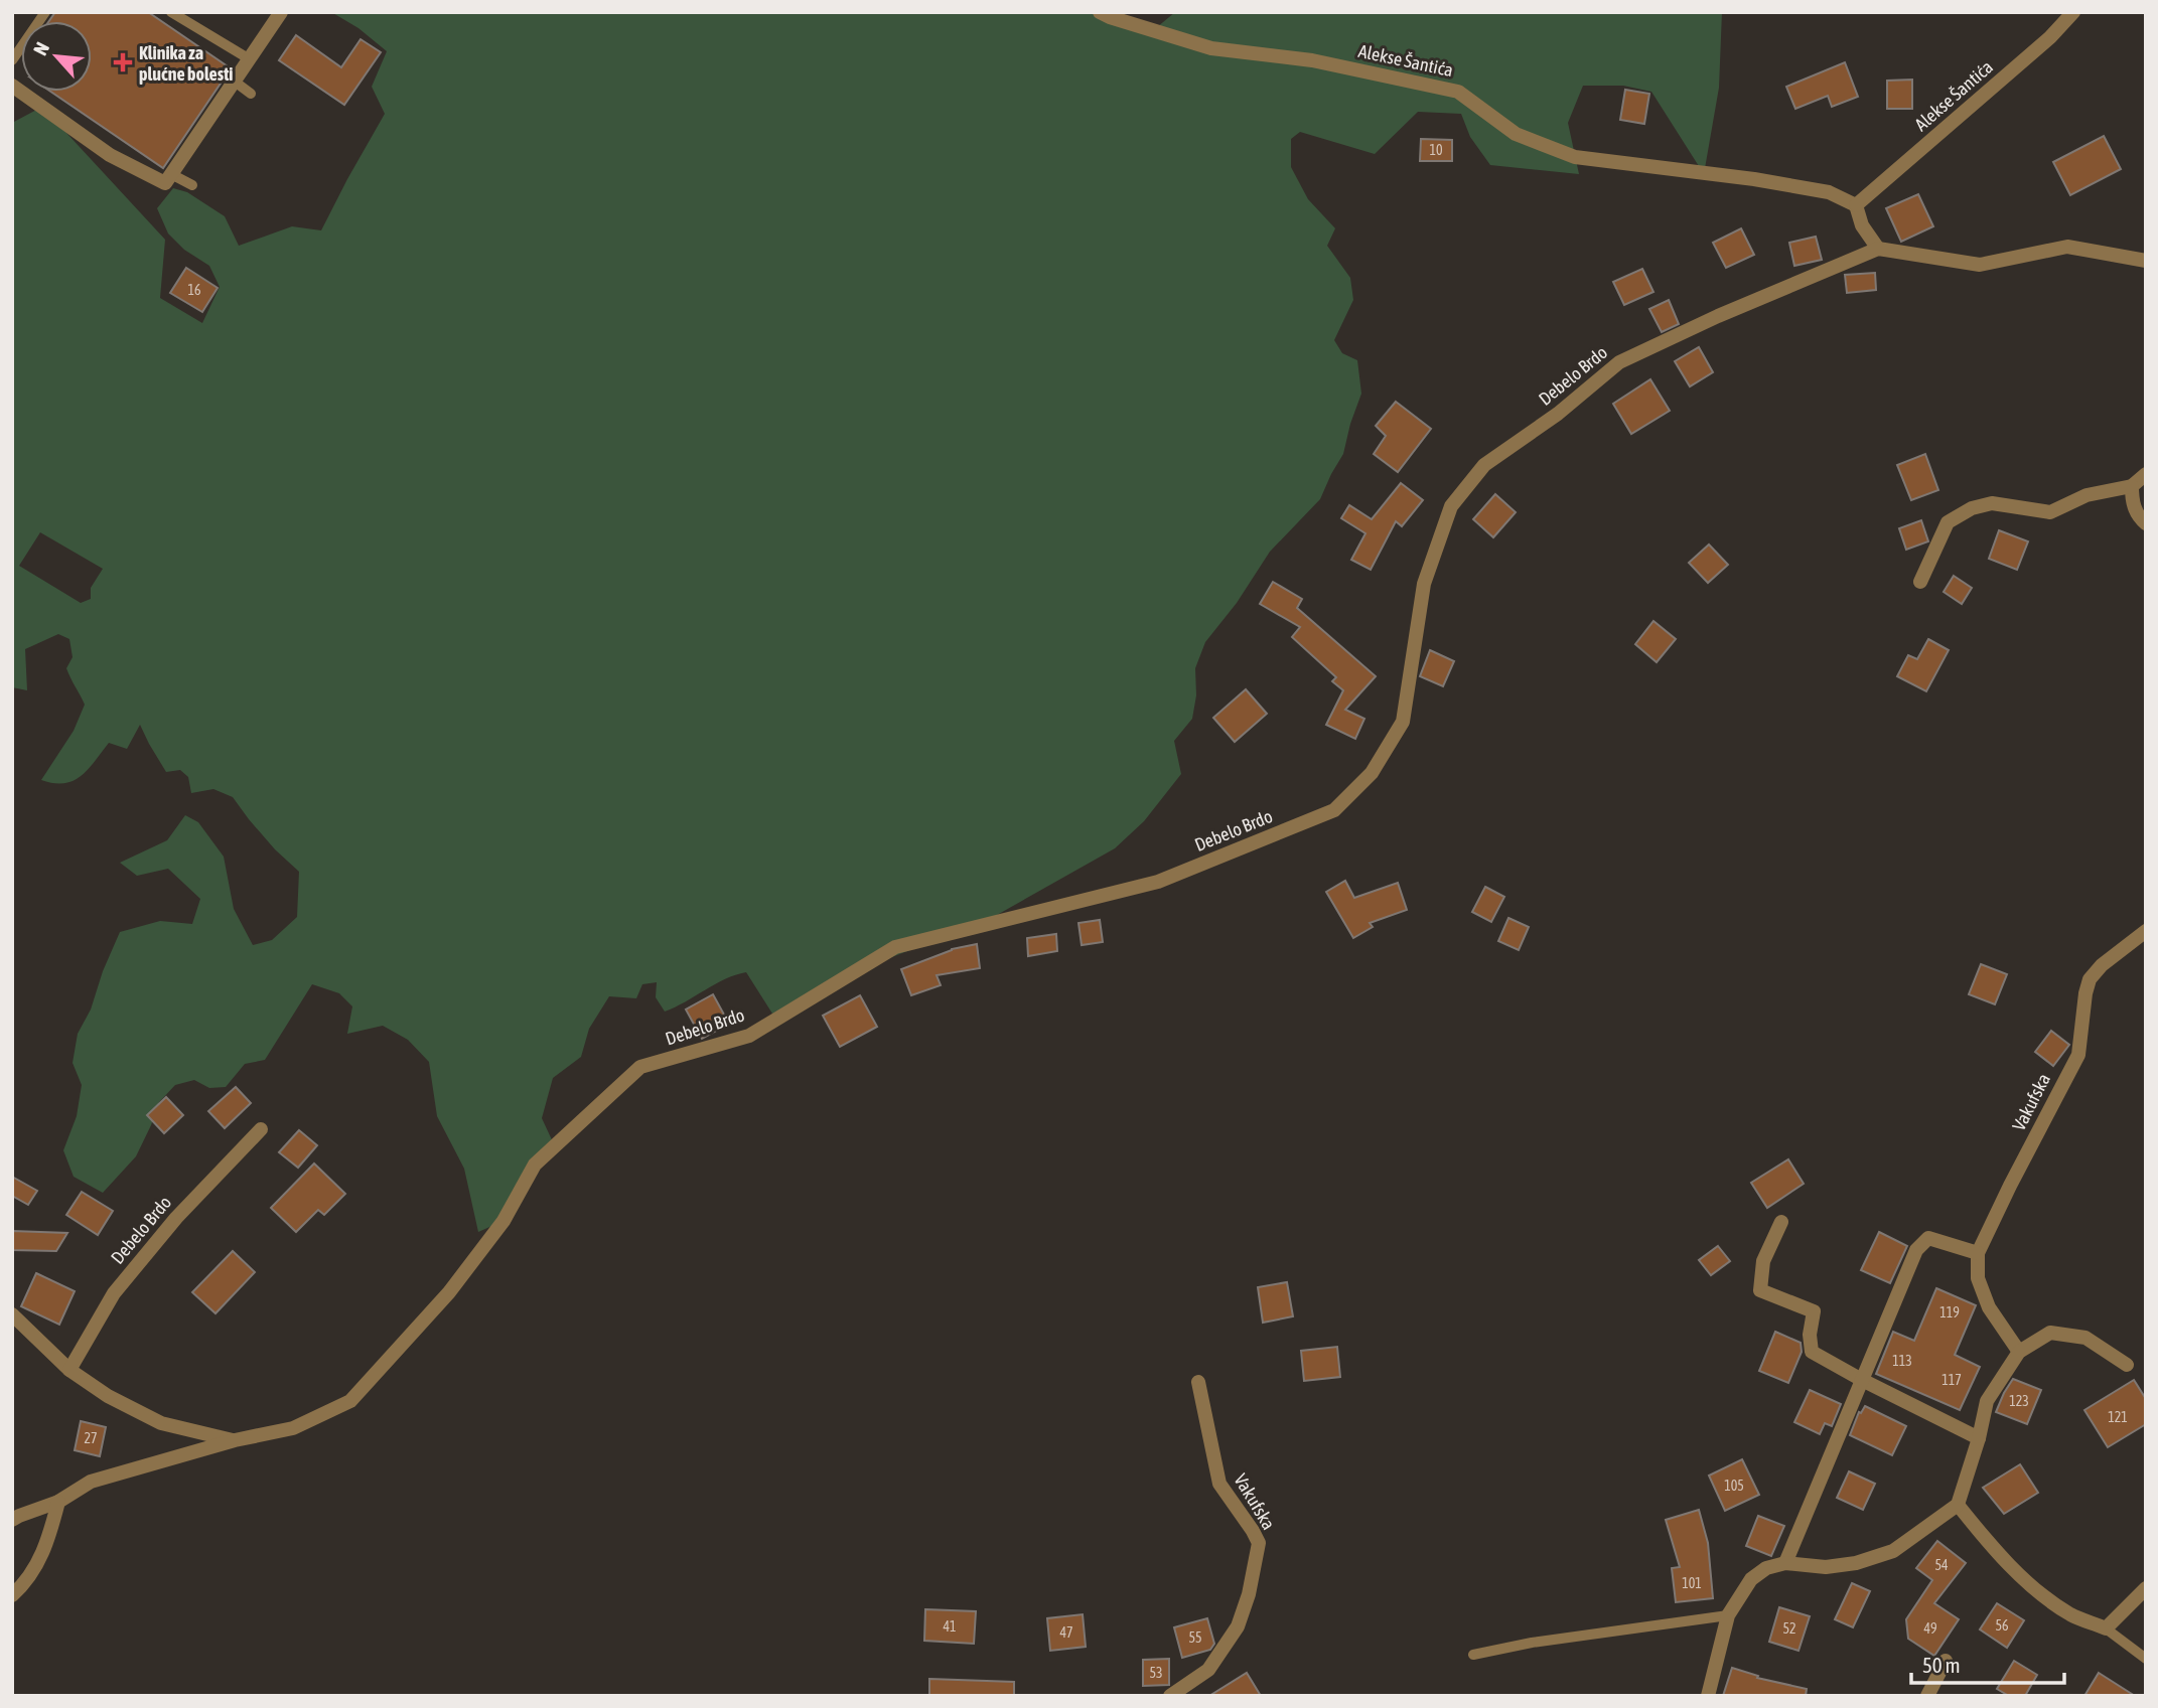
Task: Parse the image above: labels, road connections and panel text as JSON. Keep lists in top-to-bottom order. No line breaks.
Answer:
{"streets":{"street":["Alekse Šantića","Debelo Brdo","Vakufska"]},"places":{"health":["Klinika za plućne bolesti"]},"house_numbers":["10","16","119","113","117","123","121","27","105","54","101","56","41","52","49","47","55","53"],"scale_bar":"50 m","north":"top left"}
